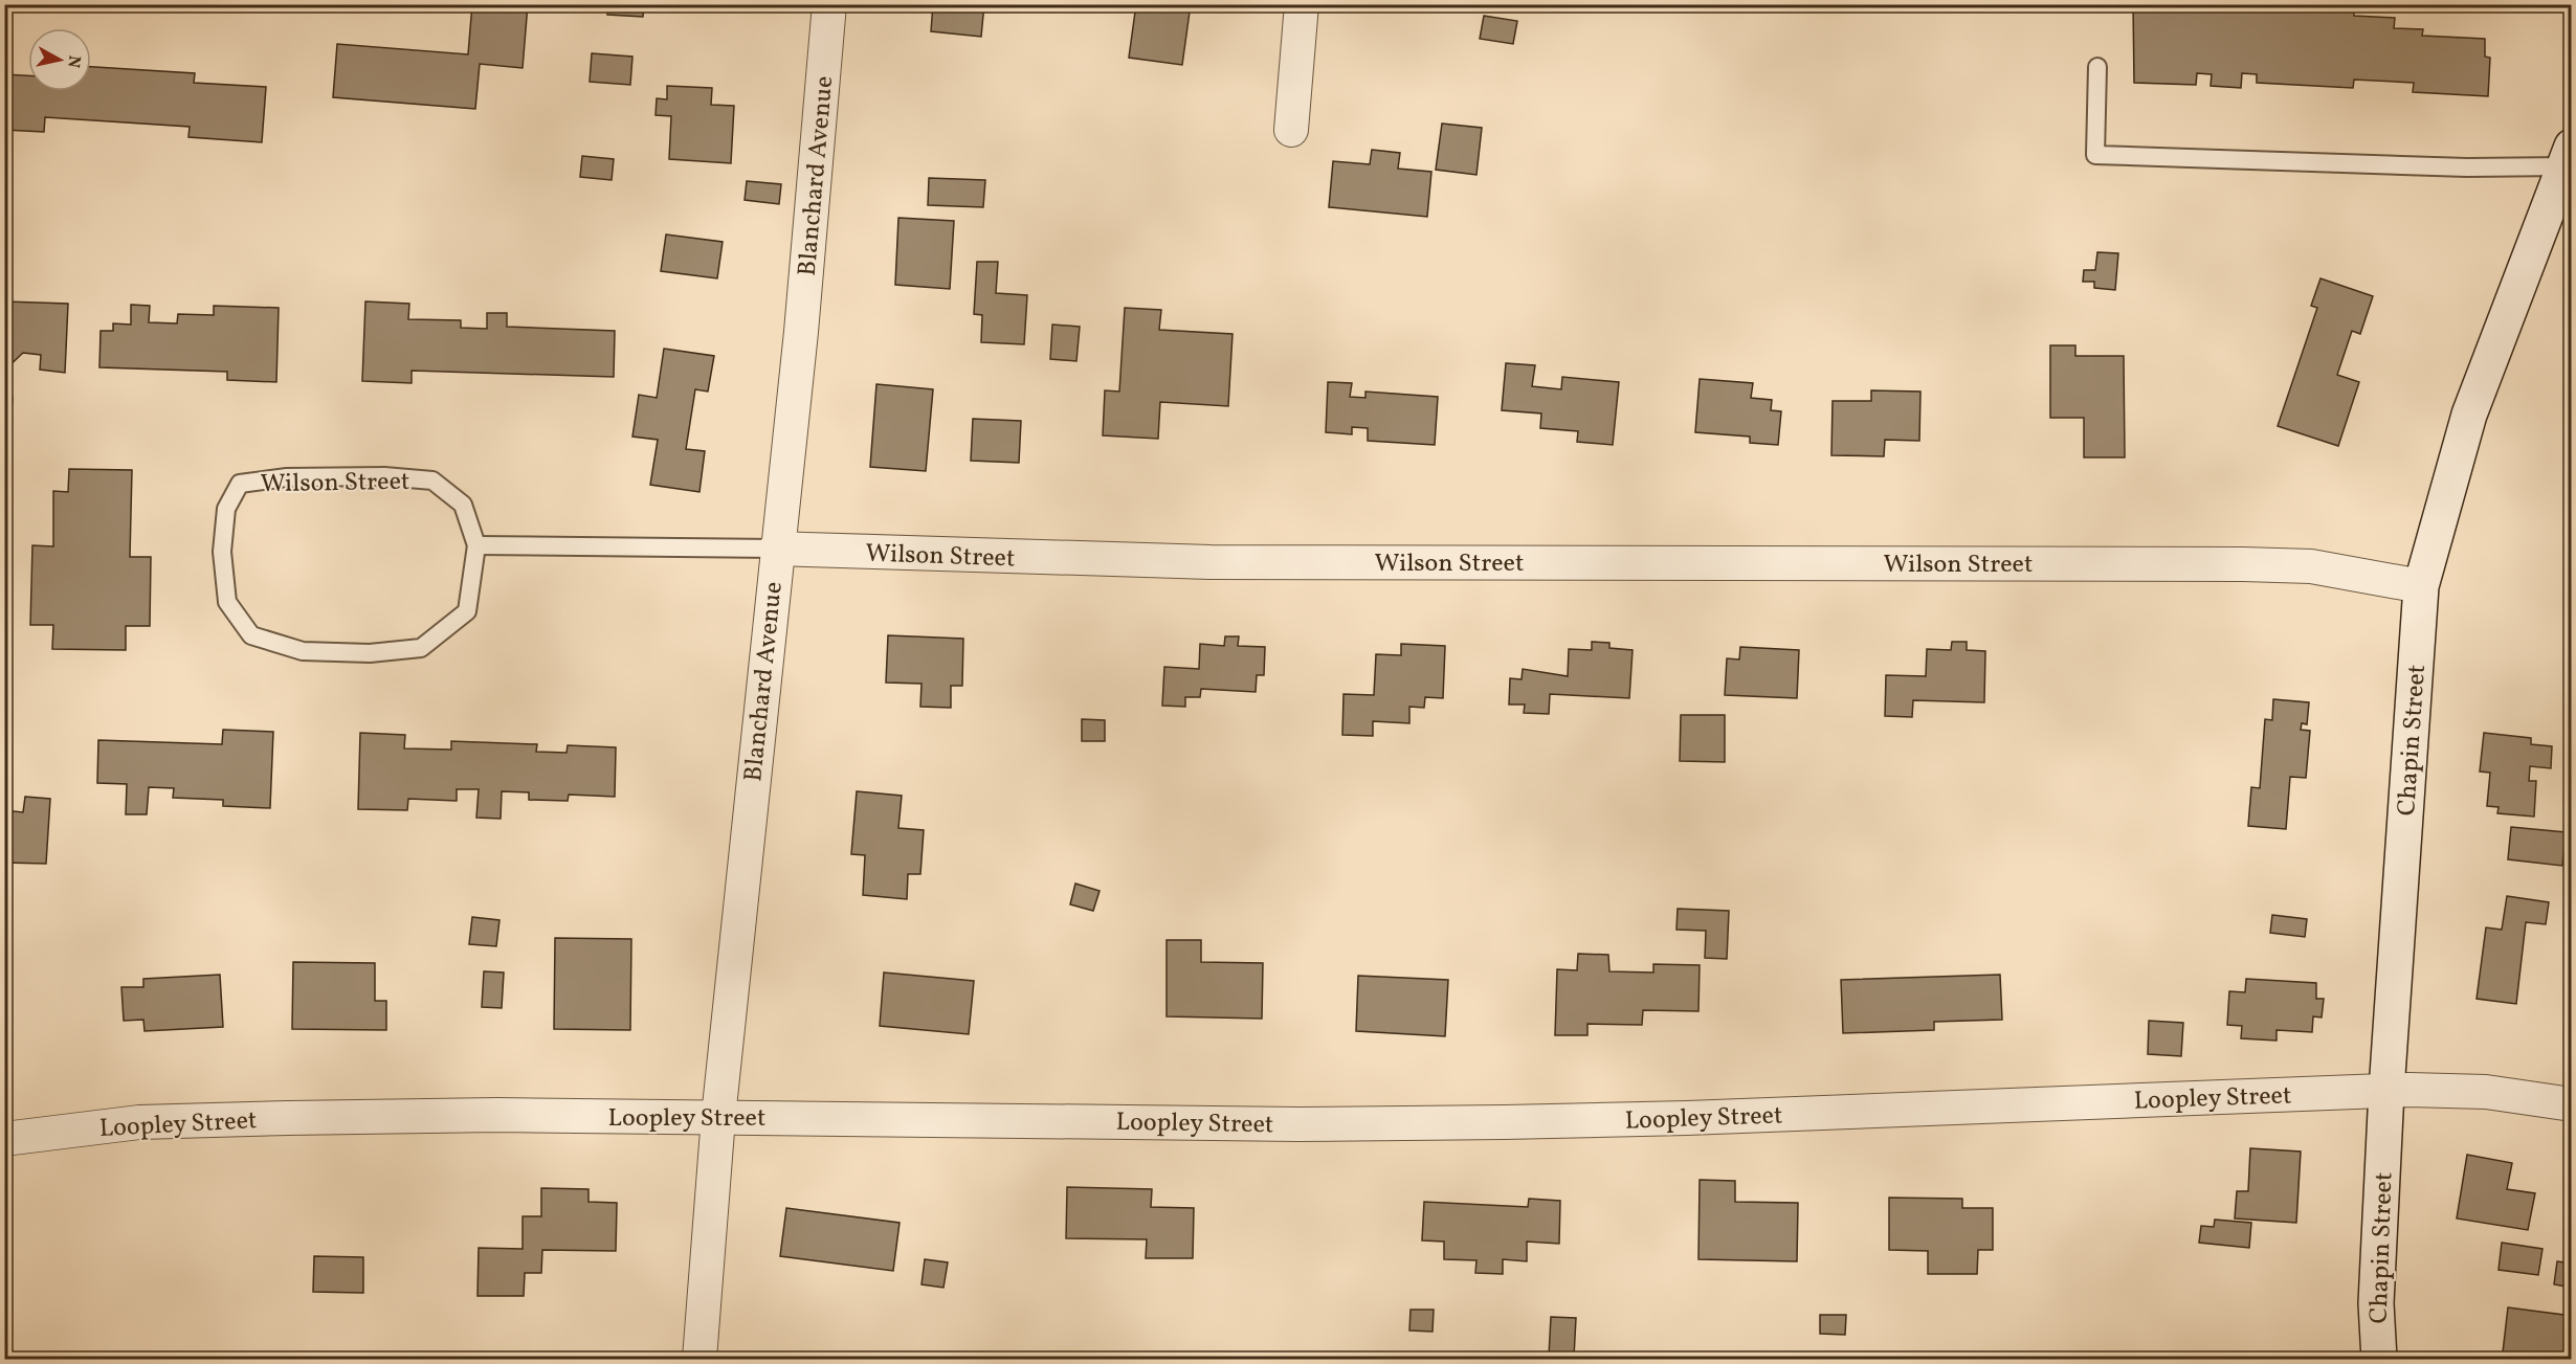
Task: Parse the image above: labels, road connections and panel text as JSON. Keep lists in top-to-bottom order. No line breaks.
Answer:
{"streets":{"main road":["Chapin Street"],"street":["Blanchard Avenue","Wilson Street","Loopley Street"]},"crossings":[["Blanchard Avenue","Wilson Street"],["Blanchard Avenue","Loopley Street"],["Wilson Street","Chapin Street"],["Chapin Street","Loopley Street"]],"north":"right"}
